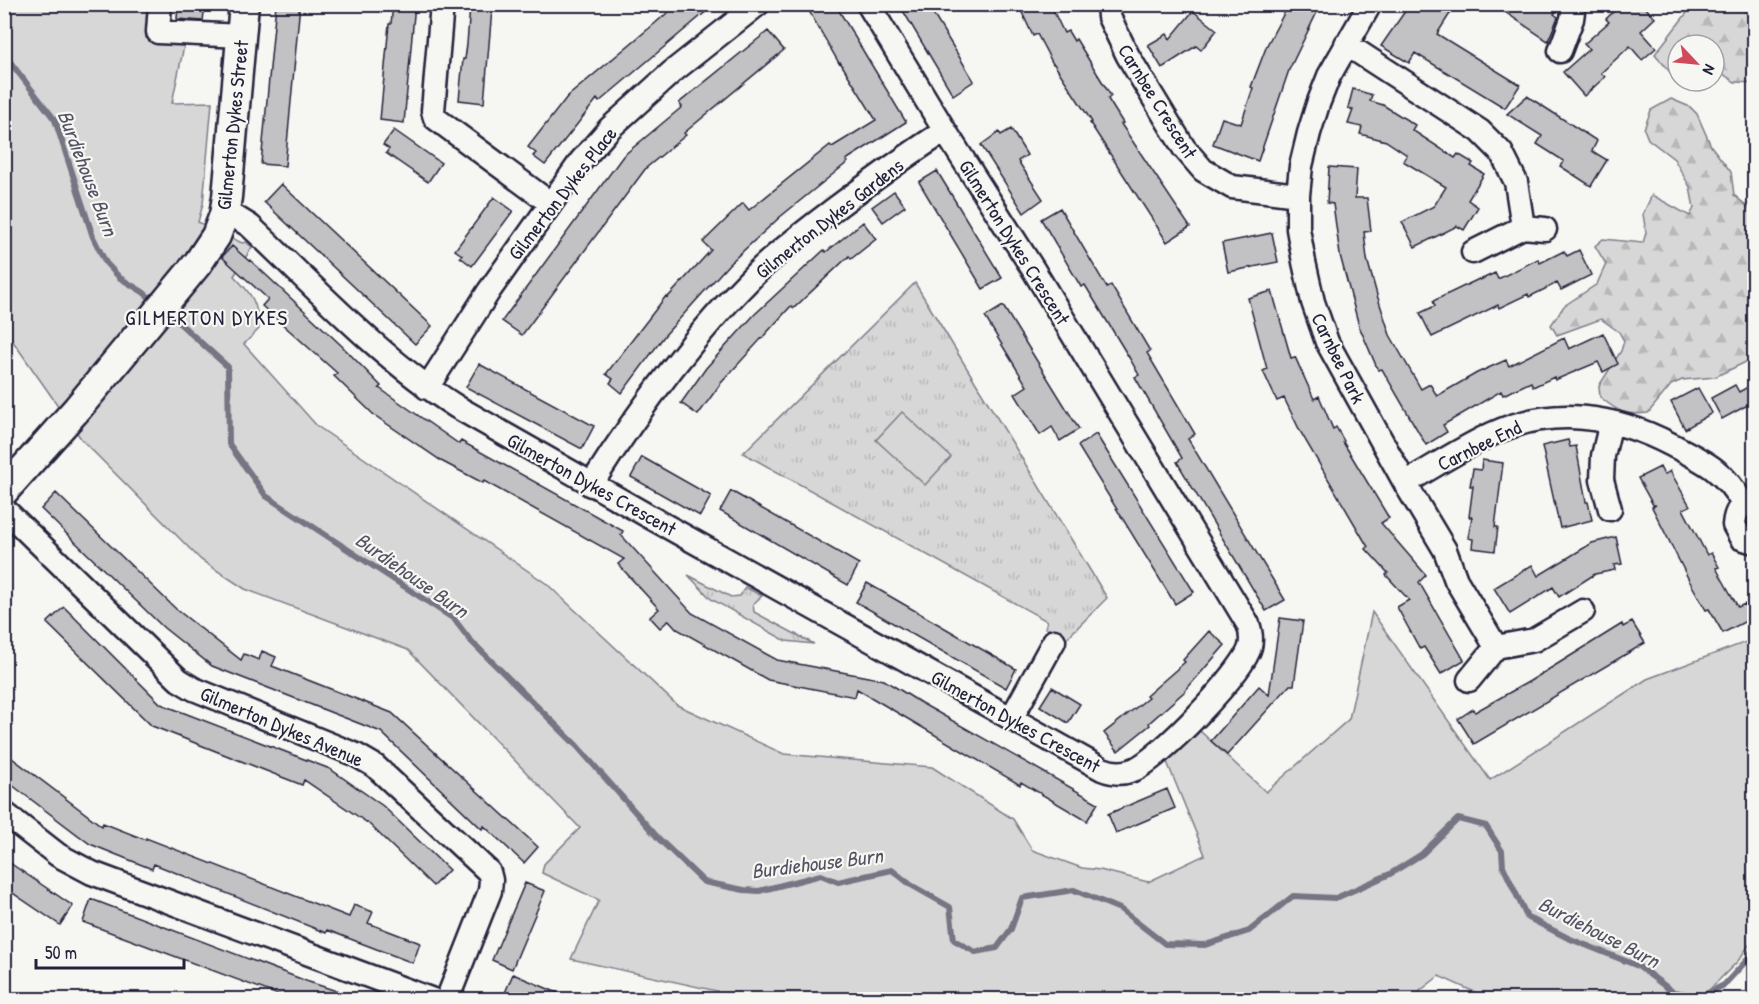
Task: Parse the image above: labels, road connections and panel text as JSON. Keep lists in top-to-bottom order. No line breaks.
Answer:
{"streets":{"main road":["Gilmerton Dykes Street"],"street":["Carnbee Crescent","Gilmerton Dykes Place","Gilmerton Dykes Gardens","Gilmerton Dykes Crescent","Carnbee Park","Carnbee End","Gilmerton Dykes Avenue"]},"crossings":[["Carnbee Crescent","Carnbee Park"],["Gilmerton Dykes Street","Gilmerton Dykes Crescent"],["Gilmerton Dykes Place","Gilmerton Dykes Crescent"],["Gilmerton Dykes Gardens","Gilmerton Dykes Crescent"],["Carnbee Park","Carnbee End"]],"districts":["GILMERTON DYKES"],"water":["Burdiehouse Burn"],"scale_bar":"50 m","north":"bottom right"}
